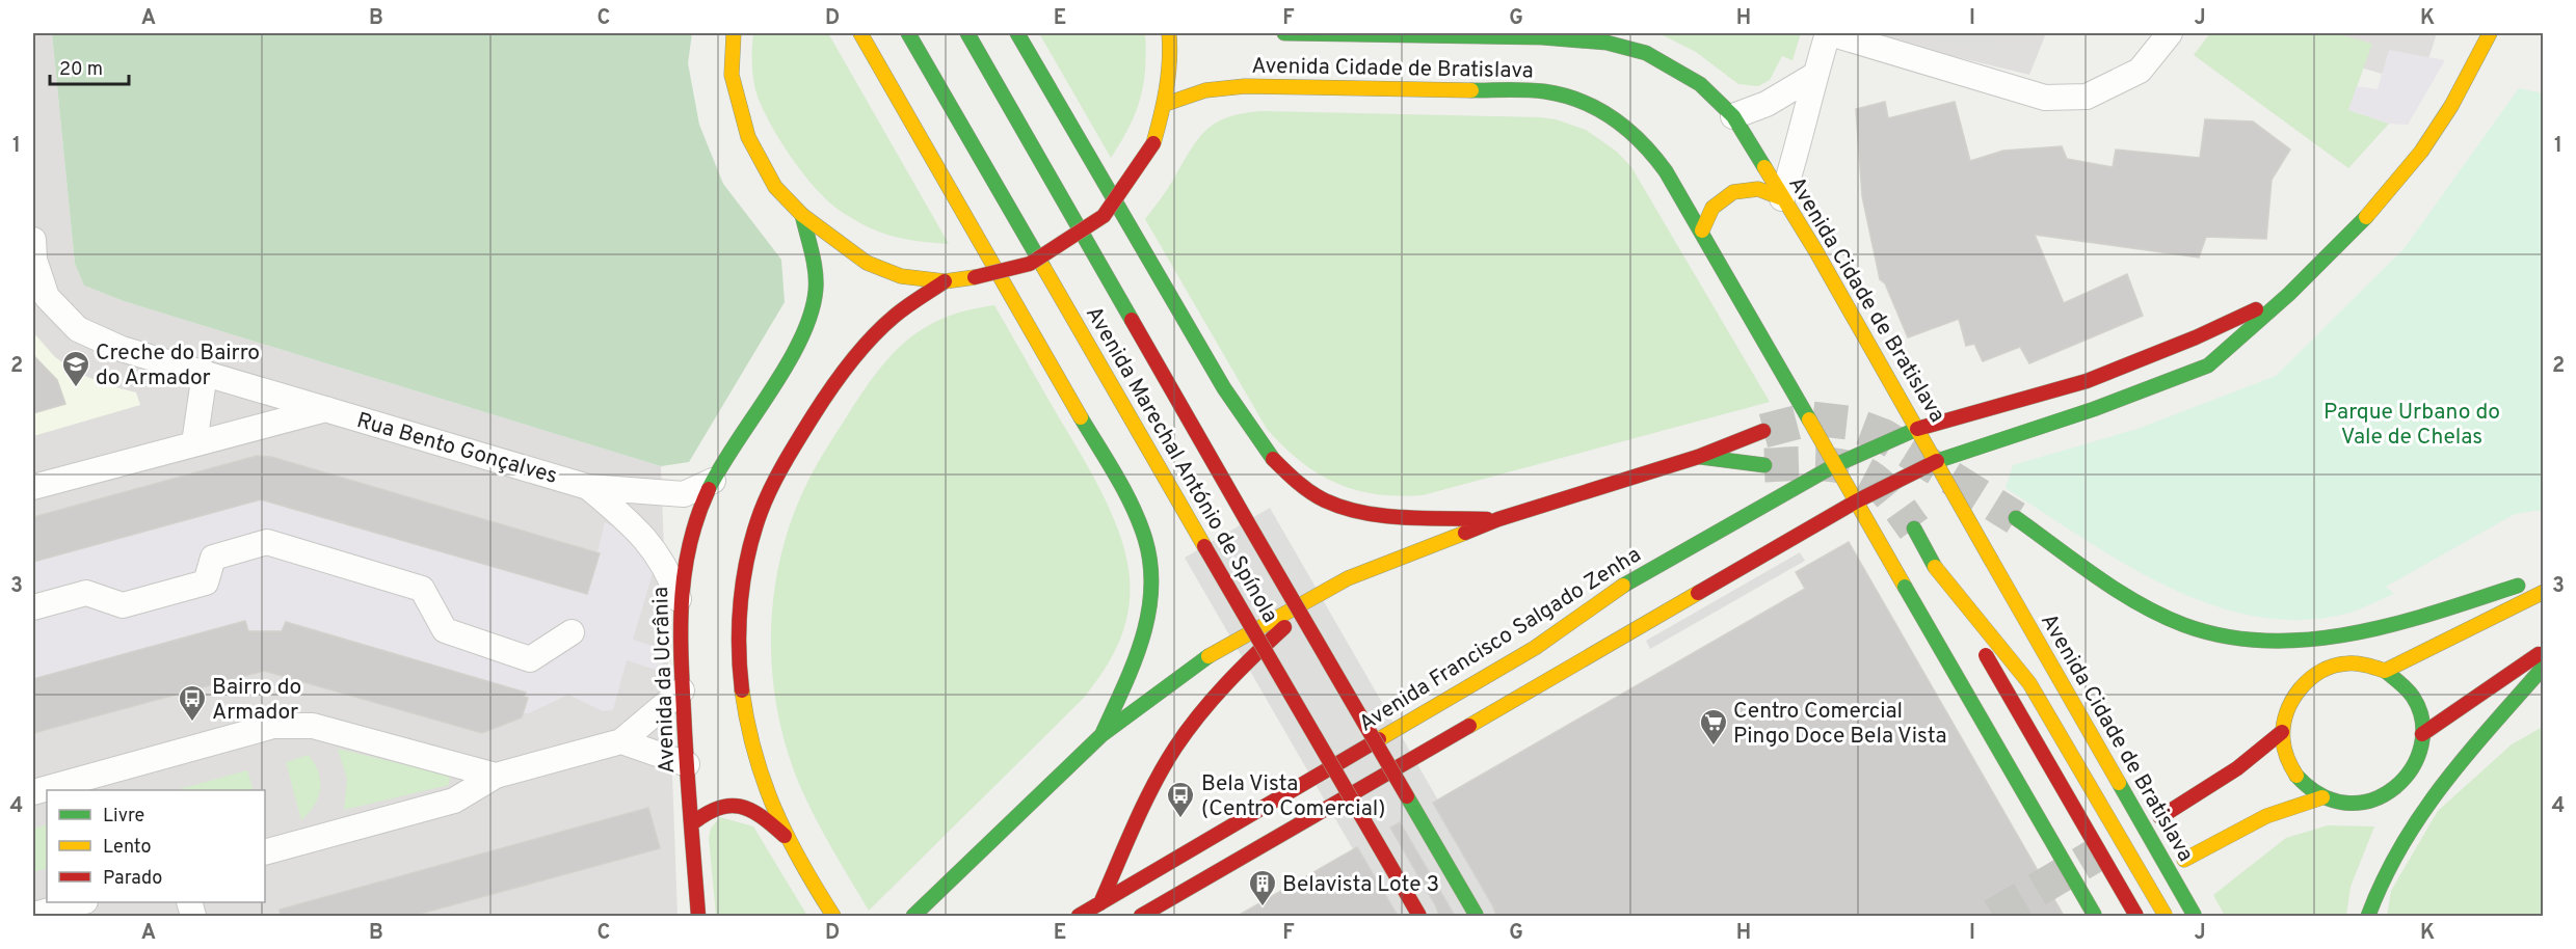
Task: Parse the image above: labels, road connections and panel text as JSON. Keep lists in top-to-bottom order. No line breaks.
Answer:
{"streets":{"main road":["Avenida Cidade de Bratislava","Avenida Marechal António de Spínola","Avenida Francisco Salgado Zenha","Avenida da Ucrânia"],"street":["Rua Bento Gonçalves"]},"crossings":[["Avenida Cidade de Bratislava","Avenida Francisco Salgado Zenha"],["Rua Bento Gonçalves","Avenida da Ucrânia"]],"parks":["Parque Urbano do Vale de Chelas"],"places":{"school or university":["Creche do Bairro do Armador"],"bus stop":["Bairro do Armador","Bela Vista (Centro Comercial)"],"supermarket":["Centro Comercial Pingo Doce Bela Vista"],"building":["Belavista Lote 3"]},"legend":["Livre","Lento","Parado"],"scale_bar":"20 m","grid":{"columns":["A","B","C","D","E","F","G","H","I","J","K"],"rows":["1","2","3","4"]}}
